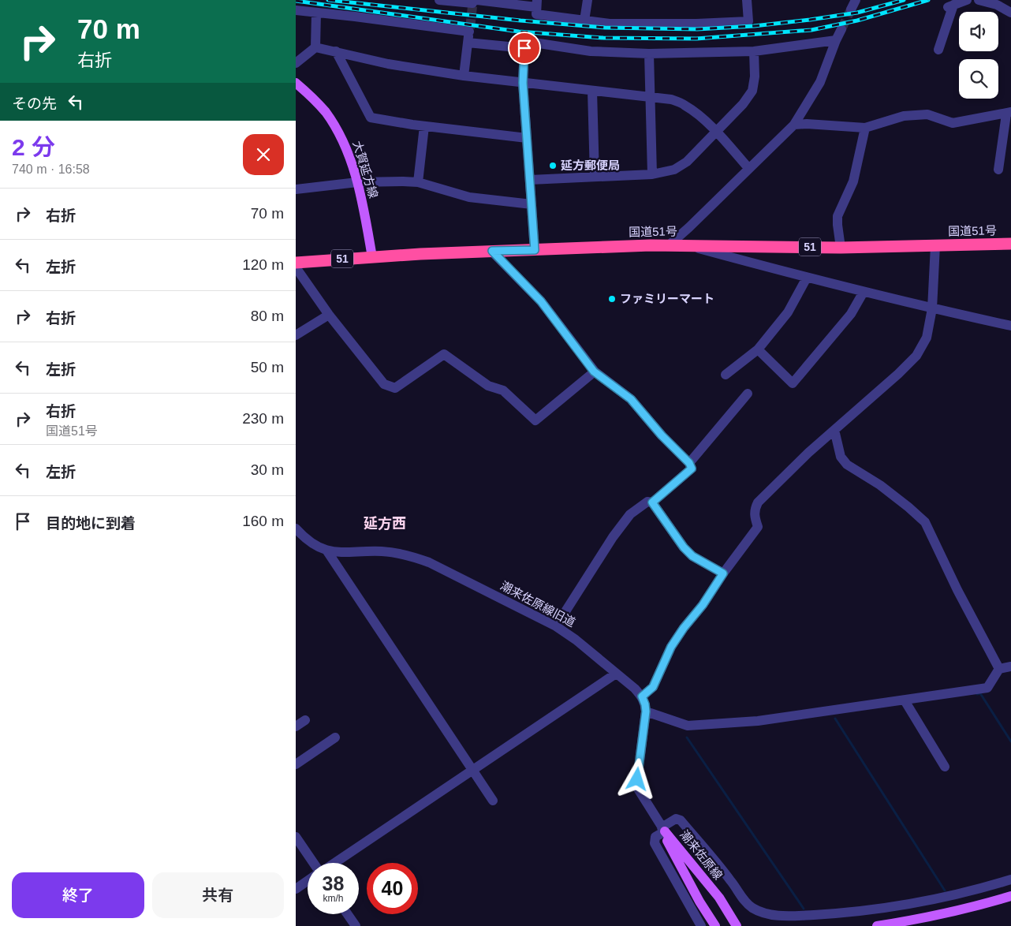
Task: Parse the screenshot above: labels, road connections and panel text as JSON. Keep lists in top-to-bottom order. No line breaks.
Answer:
{"streets":{"highway":["国道51号","51"],"main road":["大賀延方線","潮来佐原線"],"street":["潮来佐原線旧道"]},"crossings":[["大賀延方線","国道51号"]],"districts":["延方西"],"places":["延方郵便局","ファミリーマート"],"page":{"turn":["70 m","右折"],"then":"その先","heading":["2 分","740 m · 16:58"],"list":[{"name":"右折","value":"70 m"},{"name":"左折","value":"120 m"},{"name":"右折","value":"80 m"},{"name":"左折","value":"50 m"},{"name":"右折","note":"国道51号","value":"230 m"},{"name":"左折","value":"30 m"},{"name":"目的地に到着","value":"160 m"}],"speed":"38 km/h","limit":"40","buttons":["終了","共有"]}}
